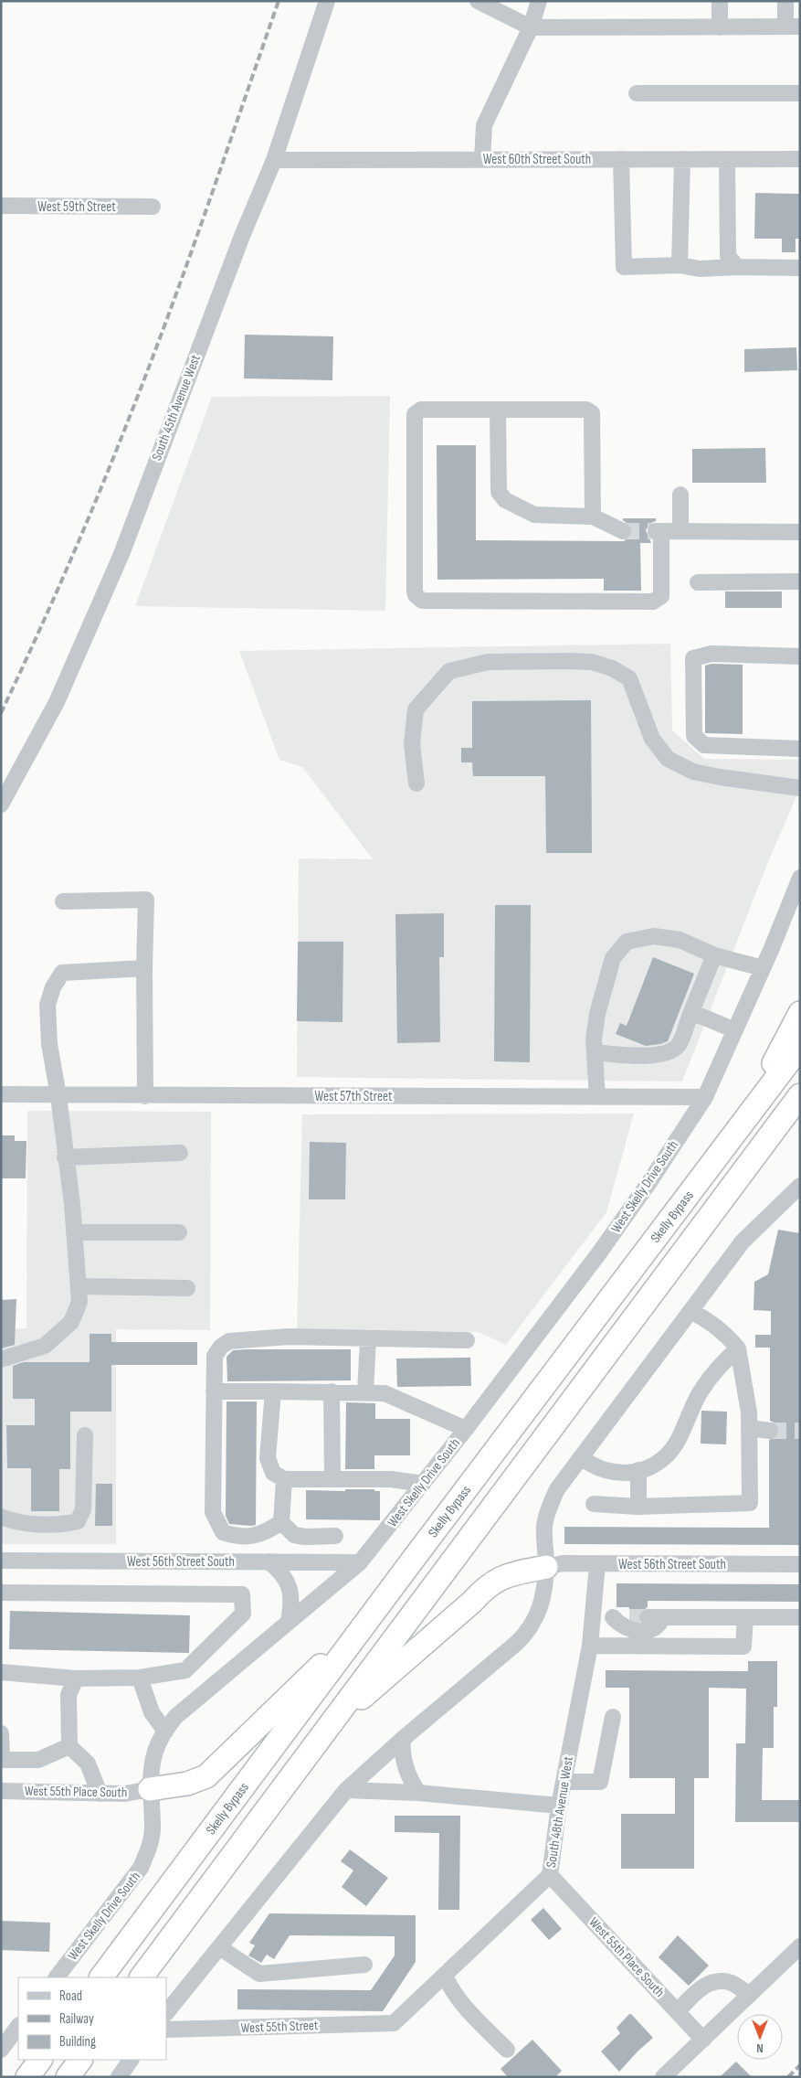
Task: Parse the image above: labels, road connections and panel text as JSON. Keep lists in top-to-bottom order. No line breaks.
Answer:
{"streets":{"highway":["Skelly Bypass"],"street":["West 60th Street South","West 59th Street","South 45th Avenue West","West 57th Street","West Skelly Drive South","West 56th Street South","West 55th Place South","South 48th Avenue West","West 55th Street"]},"crossings":[["West 60th Street South","South 45th Avenue West"],["West 57th Street","West Skelly Drive South"],["West Skelly Drive South","West 56th Street South"],["West Skelly Drive South","West 55th Place South"],["West 56th Street South","South 48th Avenue West"],["West 55th Place South","South 48th Avenue West"],["South 48th Avenue West","West 55th Street"]],"legend":["Road","Railway","Building"],"north":"bottom"}
